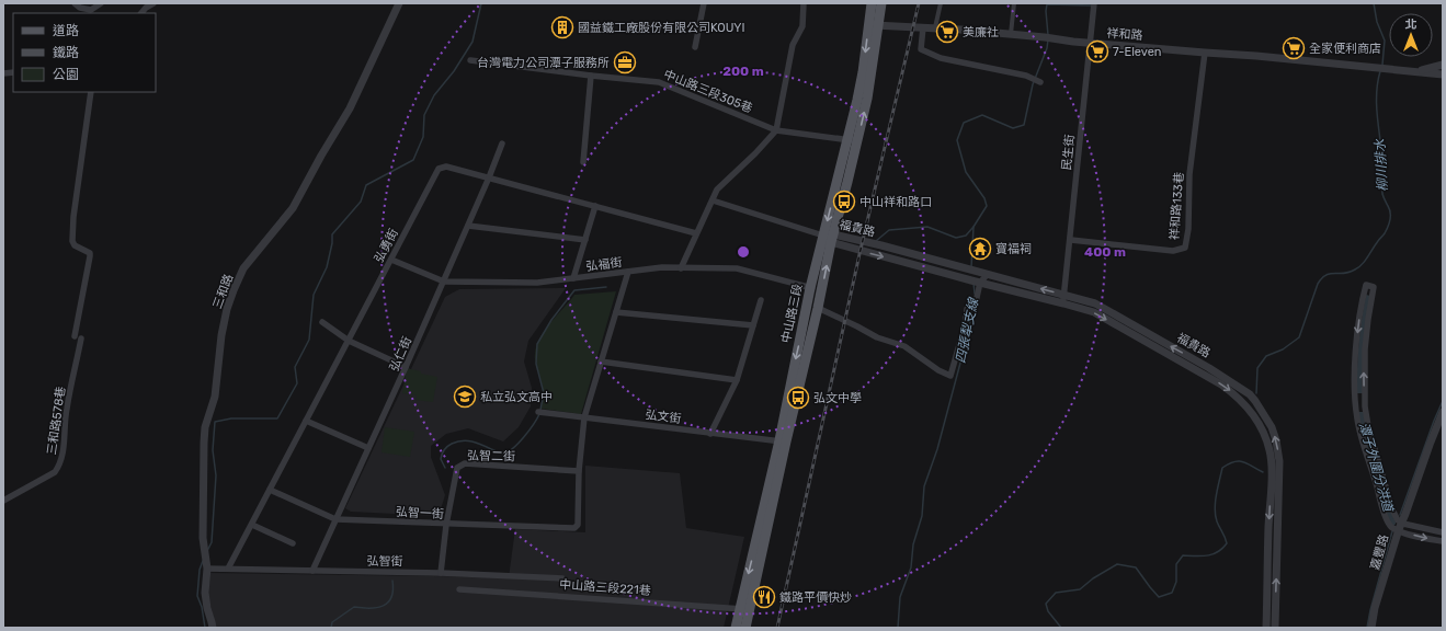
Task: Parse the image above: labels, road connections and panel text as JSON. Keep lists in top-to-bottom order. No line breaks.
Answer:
{"streets":{"main road":["中山路三段"],"street":["祥和路","中山路三段305巷","民生街","祥和路133巷","福貴路","弘勇街","弘福街","三和路","弘仁街","弘文街","三和路578巷","弘智二街","弘智一街","嘉豐路","弘智街","中山路三段221巷"]},"crossings":[["祥和路","民生街"],["祥和路","祥和路133巷"],["祥和路","中山路三段"],["中山路三段305巷","中山路三段"],["民生街","祥和路133巷"],["民生街","福貴路"],["福貴路","中山路三段"],["弘勇街","弘福街"],["弘勇街","弘仁街"],["弘勇街","弘智一街"],["弘勇街","弘智街"],["弘福街","中山路三段"],["弘福街","弘仁街"],["三和路","弘智街"],["中山路三段","弘文街"],["中山路三段","中山路三段221巷"],["弘仁街","弘智一街"],["弘仁街","弘智街"],["弘智二街","弘智一街"],["弘智二街","弘智街"]],"water":["柳川排水","四張犁支線","潭子外圍分洪道"],"places":{"building":["國益鐵工廠股份有限公司KOUYI"],"supermarket":["美廉社","全家便利商店","7-Eleven"],"office":["台灣電力公司潭子服務所"],"bus stop":["中山祥和路口","弘文中學"],"temple":["寶福祠"],"school or university":["私立弘文高中"],"restaurant":["鐵路平價快炒"]},"legend":["道路","鐵路","公園"],"north":"top","rings":["200 m","400 m"]}
